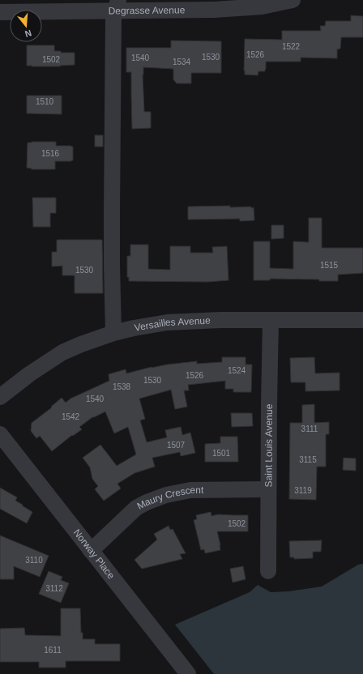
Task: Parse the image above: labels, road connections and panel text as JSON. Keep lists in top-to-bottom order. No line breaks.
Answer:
{"streets":{"street":["Degrasse Avenue","Versailles Avenue","Saint Louis Avenue","Maury Crescent","Norway Place"]},"crossings":[["Versailles Avenue","Saint Louis Avenue"],["Saint Louis Avenue","Maury Crescent"],["Maury Crescent","Norway Place"]],"house_numbers":["1522","1526","1530","1540","1502","1534","1510","1516","1515","1530","1524","1526","1530","1538","1540","1542","3111","1507","1501","3115","3119","1502","3110","3112","1611"],"north":"bottom"}
